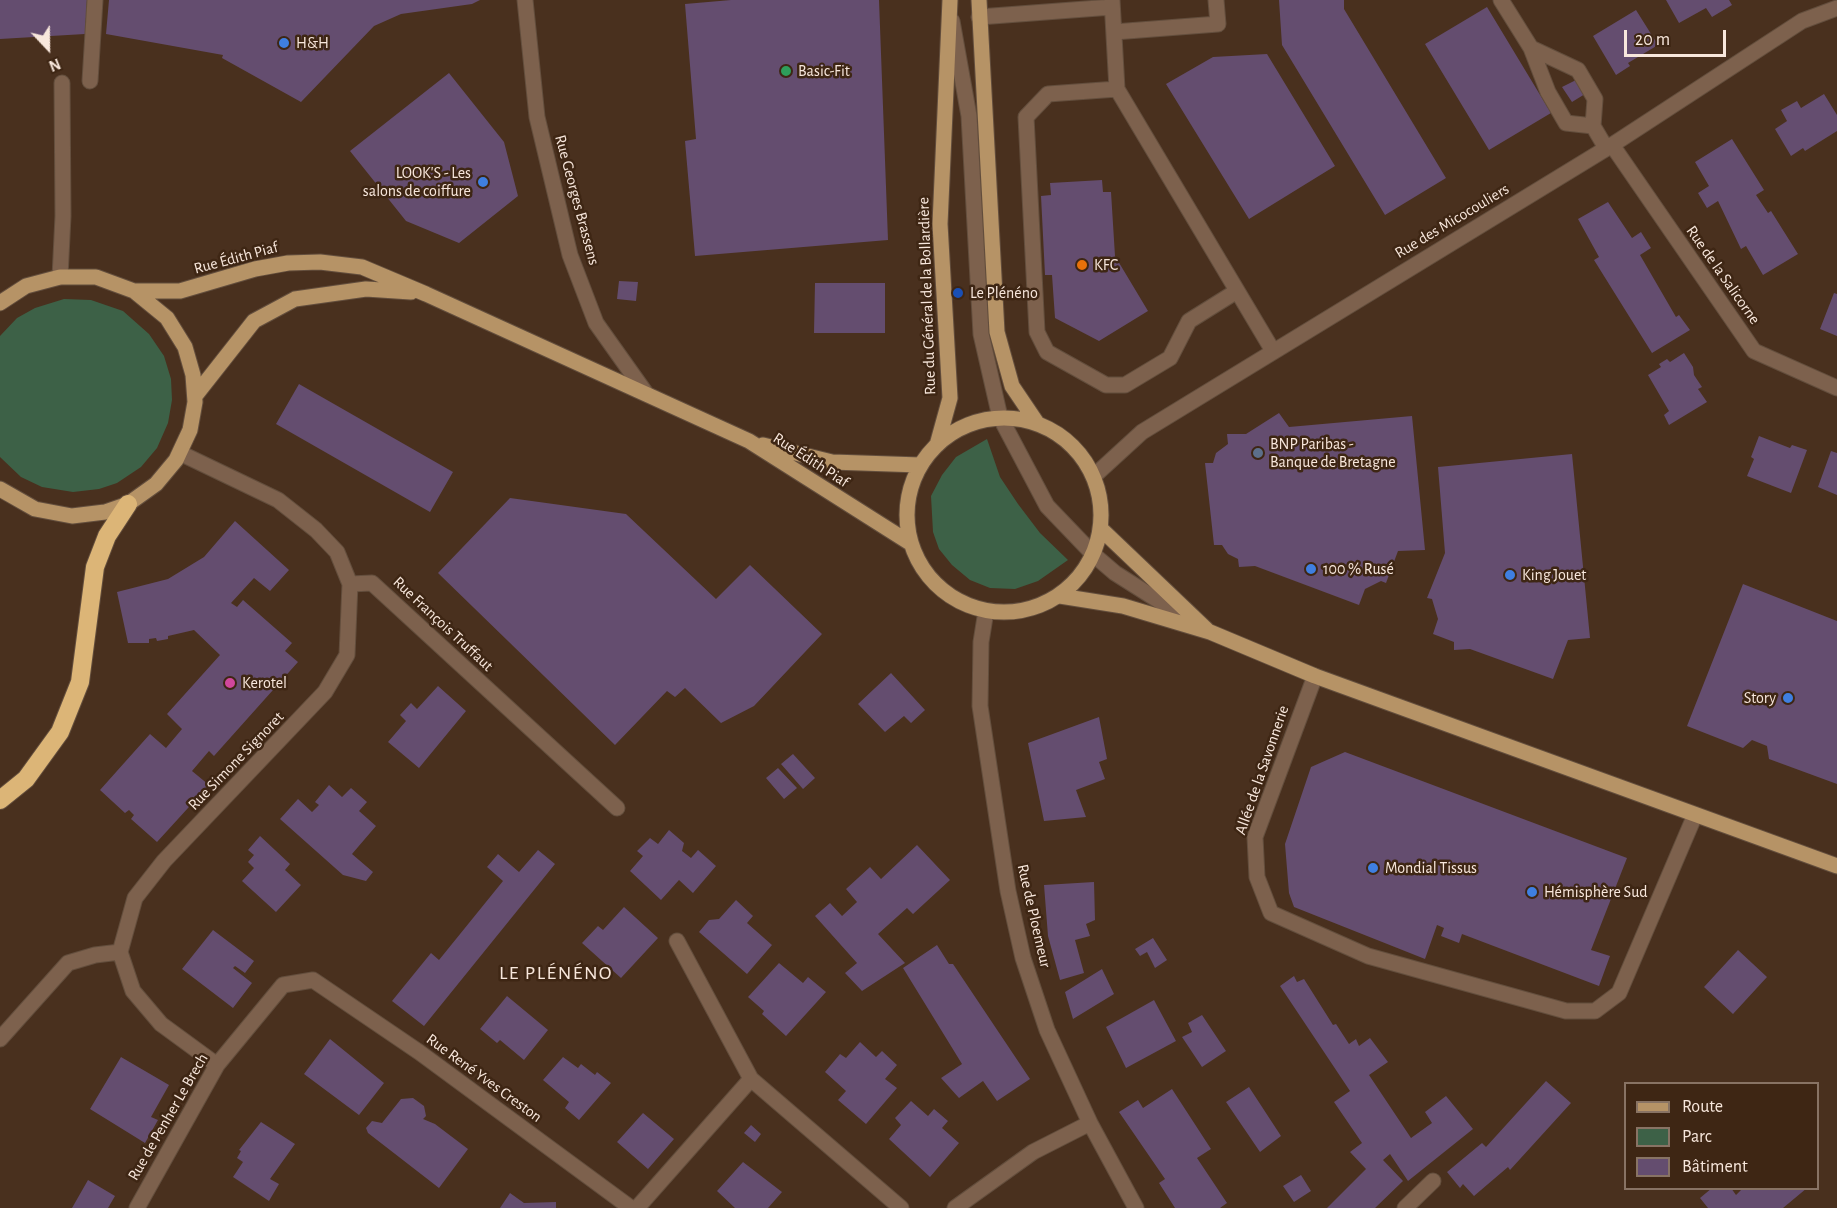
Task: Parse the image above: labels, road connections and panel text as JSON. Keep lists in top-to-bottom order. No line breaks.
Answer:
{"streets":{"main road":["Rue Édith Piaf","Rue du Général de la Bollardière"],"street":["Rue Georges Brassens","Rue des Micocouliers","Rue de la Salicorne","Rue François Truffaut","Rue Simone Signoret","Allée de la Savonnerie","Rue de Ploemeur","Rue René Yves Creston","Rue de Penher Le Brech"]},"crossings":[["Rue Georges Brassens","Rue Édith Piaf"],["Rue des Micocouliers","Rue de la Salicorne"],["Rue Édith Piaf","Rue du Général de la Bollardière"],["Rue Édith Piaf","Rue de Ploemeur"],["Rue du Général de la Bollardière","Rue de Ploemeur"],["Rue François Truffaut","Rue Simone Signoret"],["Rue René Yves Creston","Rue de Penher Le Brech"]],"districts":["LE PLÉNÉNO"],"places":["H&H","Basic-Fit","LOOK'S - Les salons de coiffure","KFC","Le Plénéno","BNP Paribas - Banque de Bretagne","100 % Rusé","King Jouet","Kerotel","Story","Mondial Tissus","Hémisphère Sud"],"legend":["Route","Parc","Bâtiment"],"scale_bar":"20 m","north":"bottom"}
